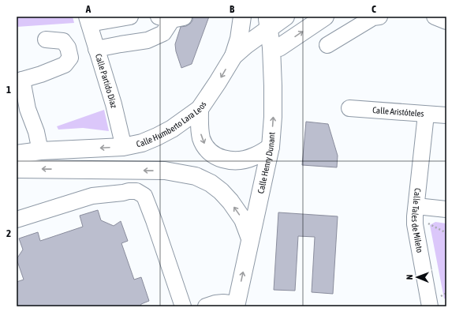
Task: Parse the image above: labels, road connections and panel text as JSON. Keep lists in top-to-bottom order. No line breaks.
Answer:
{"streets":{"main road":["Calle Humberto Lara Leos","Calle Henry Dunant"],"street":["Calle Partido Díaz","Calle Aristóteles","Calle Tales de Mileto"]},"crossings":[["Calle Partido Díaz","Calle Humberto Lara Leos"],["Calle Aristóteles","Calle Tales de Mileto"],["Calle Humberto Lara Leos","Calle Henry Dunant"]],"one_way":["Calle Humberto Lara Leos","Calle Henry Dunant"],"north":"left","grid":{"columns":["A","B","C"],"rows":["1","2"]}}
